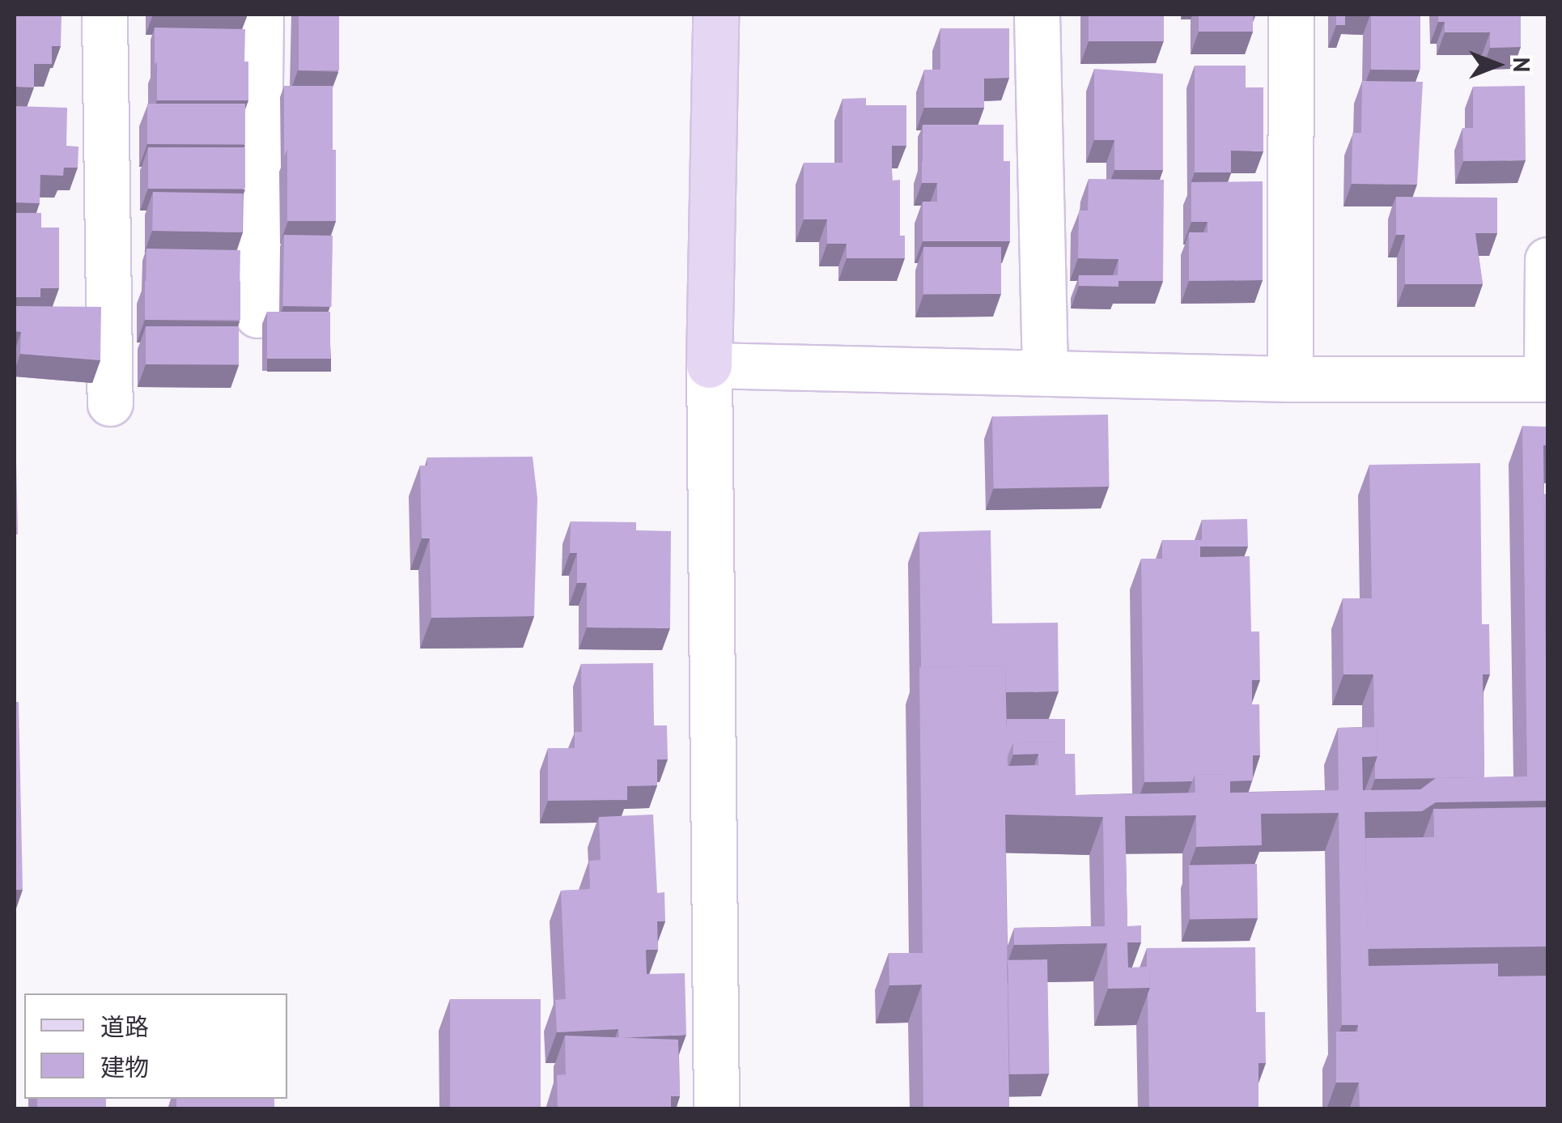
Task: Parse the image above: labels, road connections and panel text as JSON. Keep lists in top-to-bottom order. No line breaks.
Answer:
{"legend":["道路","建物"],"north":"right"}
